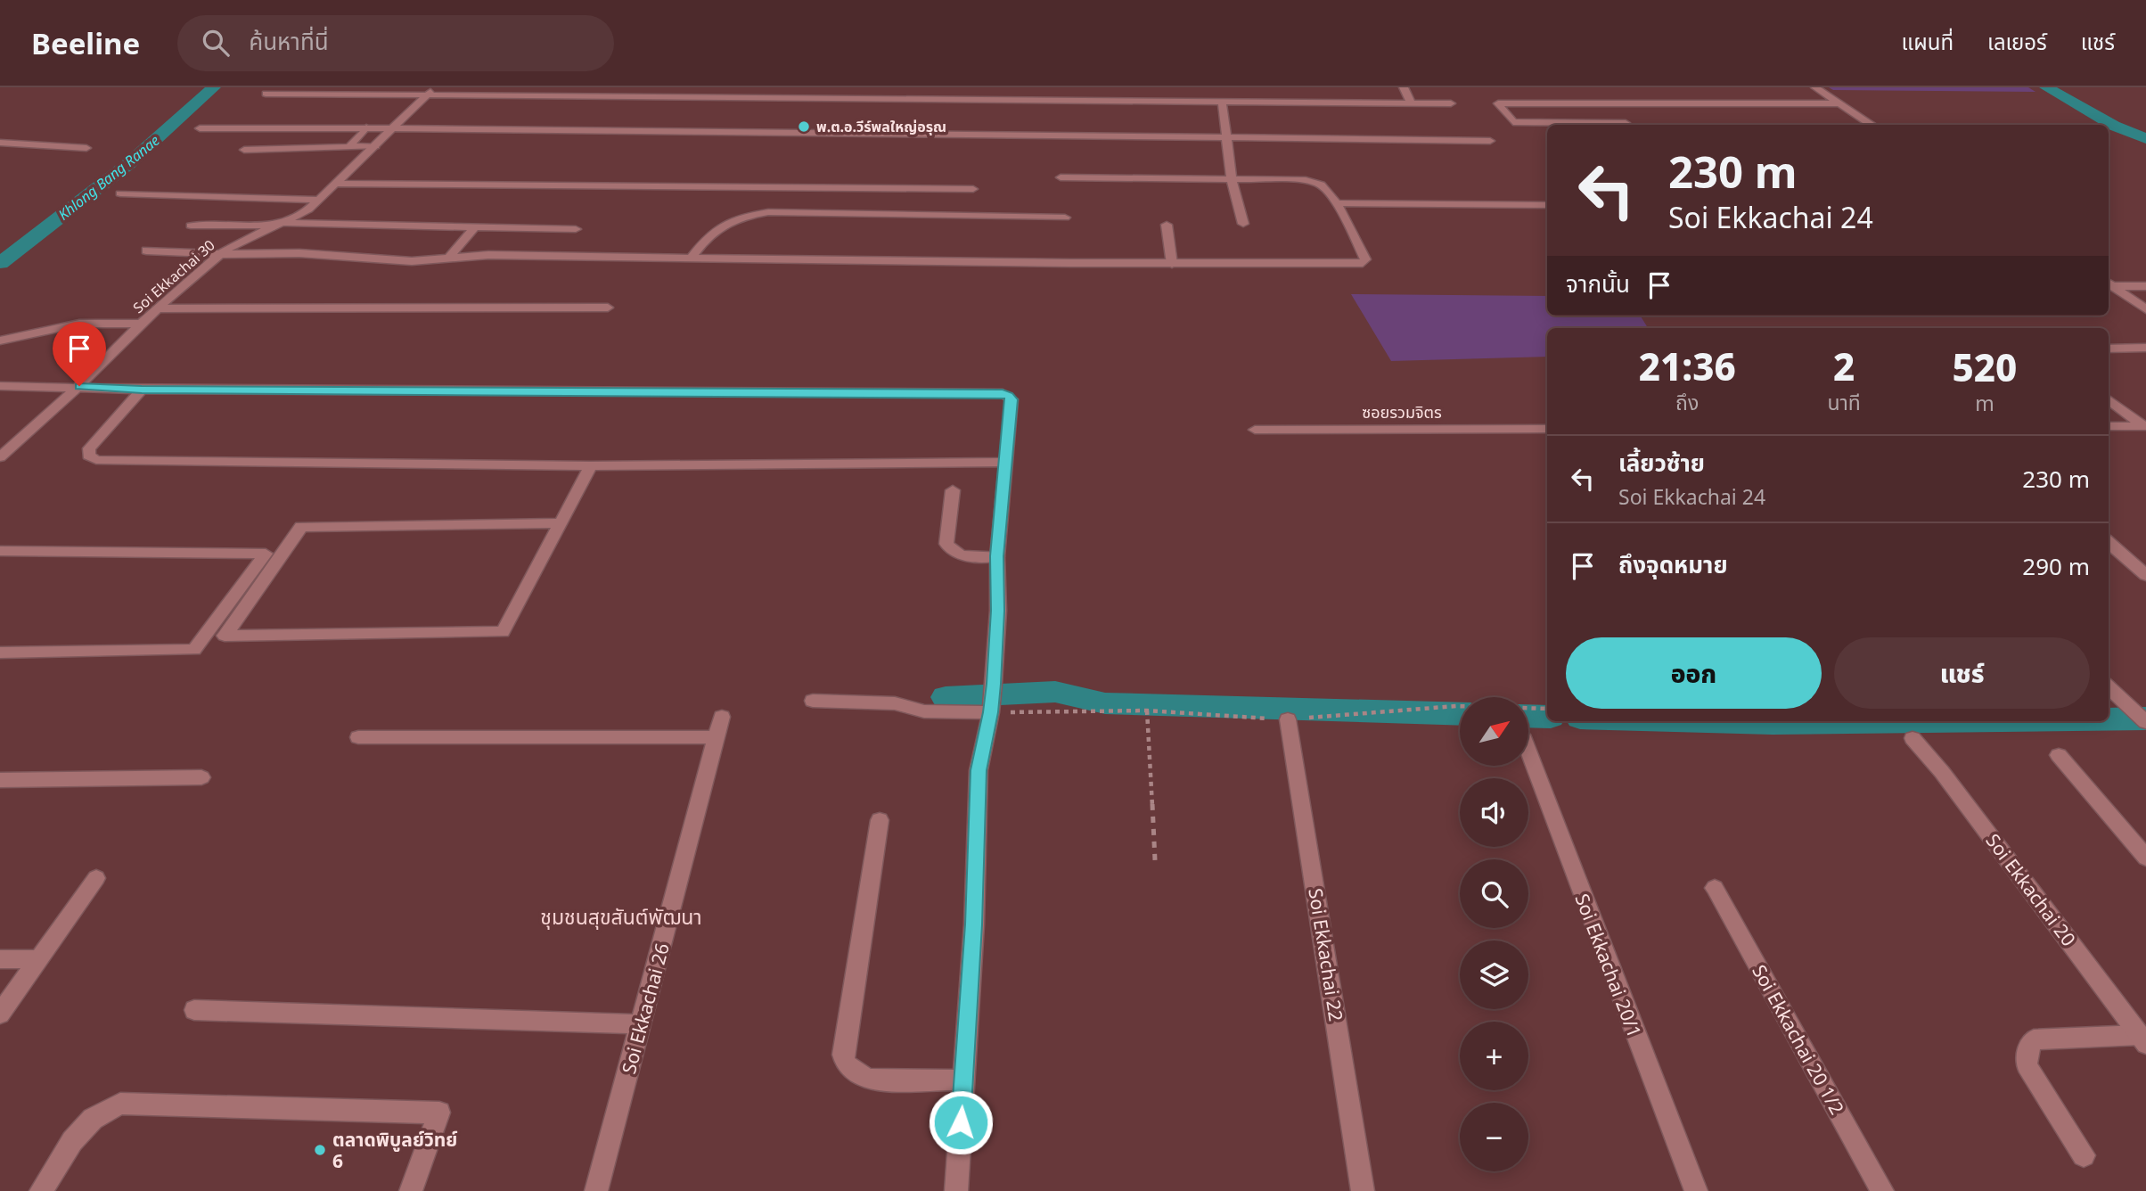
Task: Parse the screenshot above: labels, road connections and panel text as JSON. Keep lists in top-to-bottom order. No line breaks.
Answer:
{"streets":{"street":["Soi Ekkachai 30","ซอยรวมจิตร","Soi Ekkachai 20","Soi Ekkachai 22","Soi Ekkachai 20/1","Soi Ekkachai 26","Soi Ekkachai 20 1/2"]},"districts":["ชุมชนสุขสันต์พัฒนา"],"water":["Khlong Bang Ranae"],"places":["พ.ต.อ.วีร์พลใหญ่อรุณ","ตลาดพิบูลย์วิทย์ 6"],"north":"top right","page":{"header":"Beeline","search":"ค้นหาที่นี่","nav":["แผนที่","เลเยอร์","แชร์"],"turn":["230 m","Soi Ekkachai 24"],"then":"จากนั้น","eta":["21:36","ถึง","2","นาที","520","m"],"list":[{"name":"เลี้ยวซ้าย","note":"Soi Ekkachai 24","value":"230 m"},{"name":"ถึงจุดหมาย","value":"290 m"}],"buttons":["ออก","แชร์"],"map_buttons":["+","−"]}}
